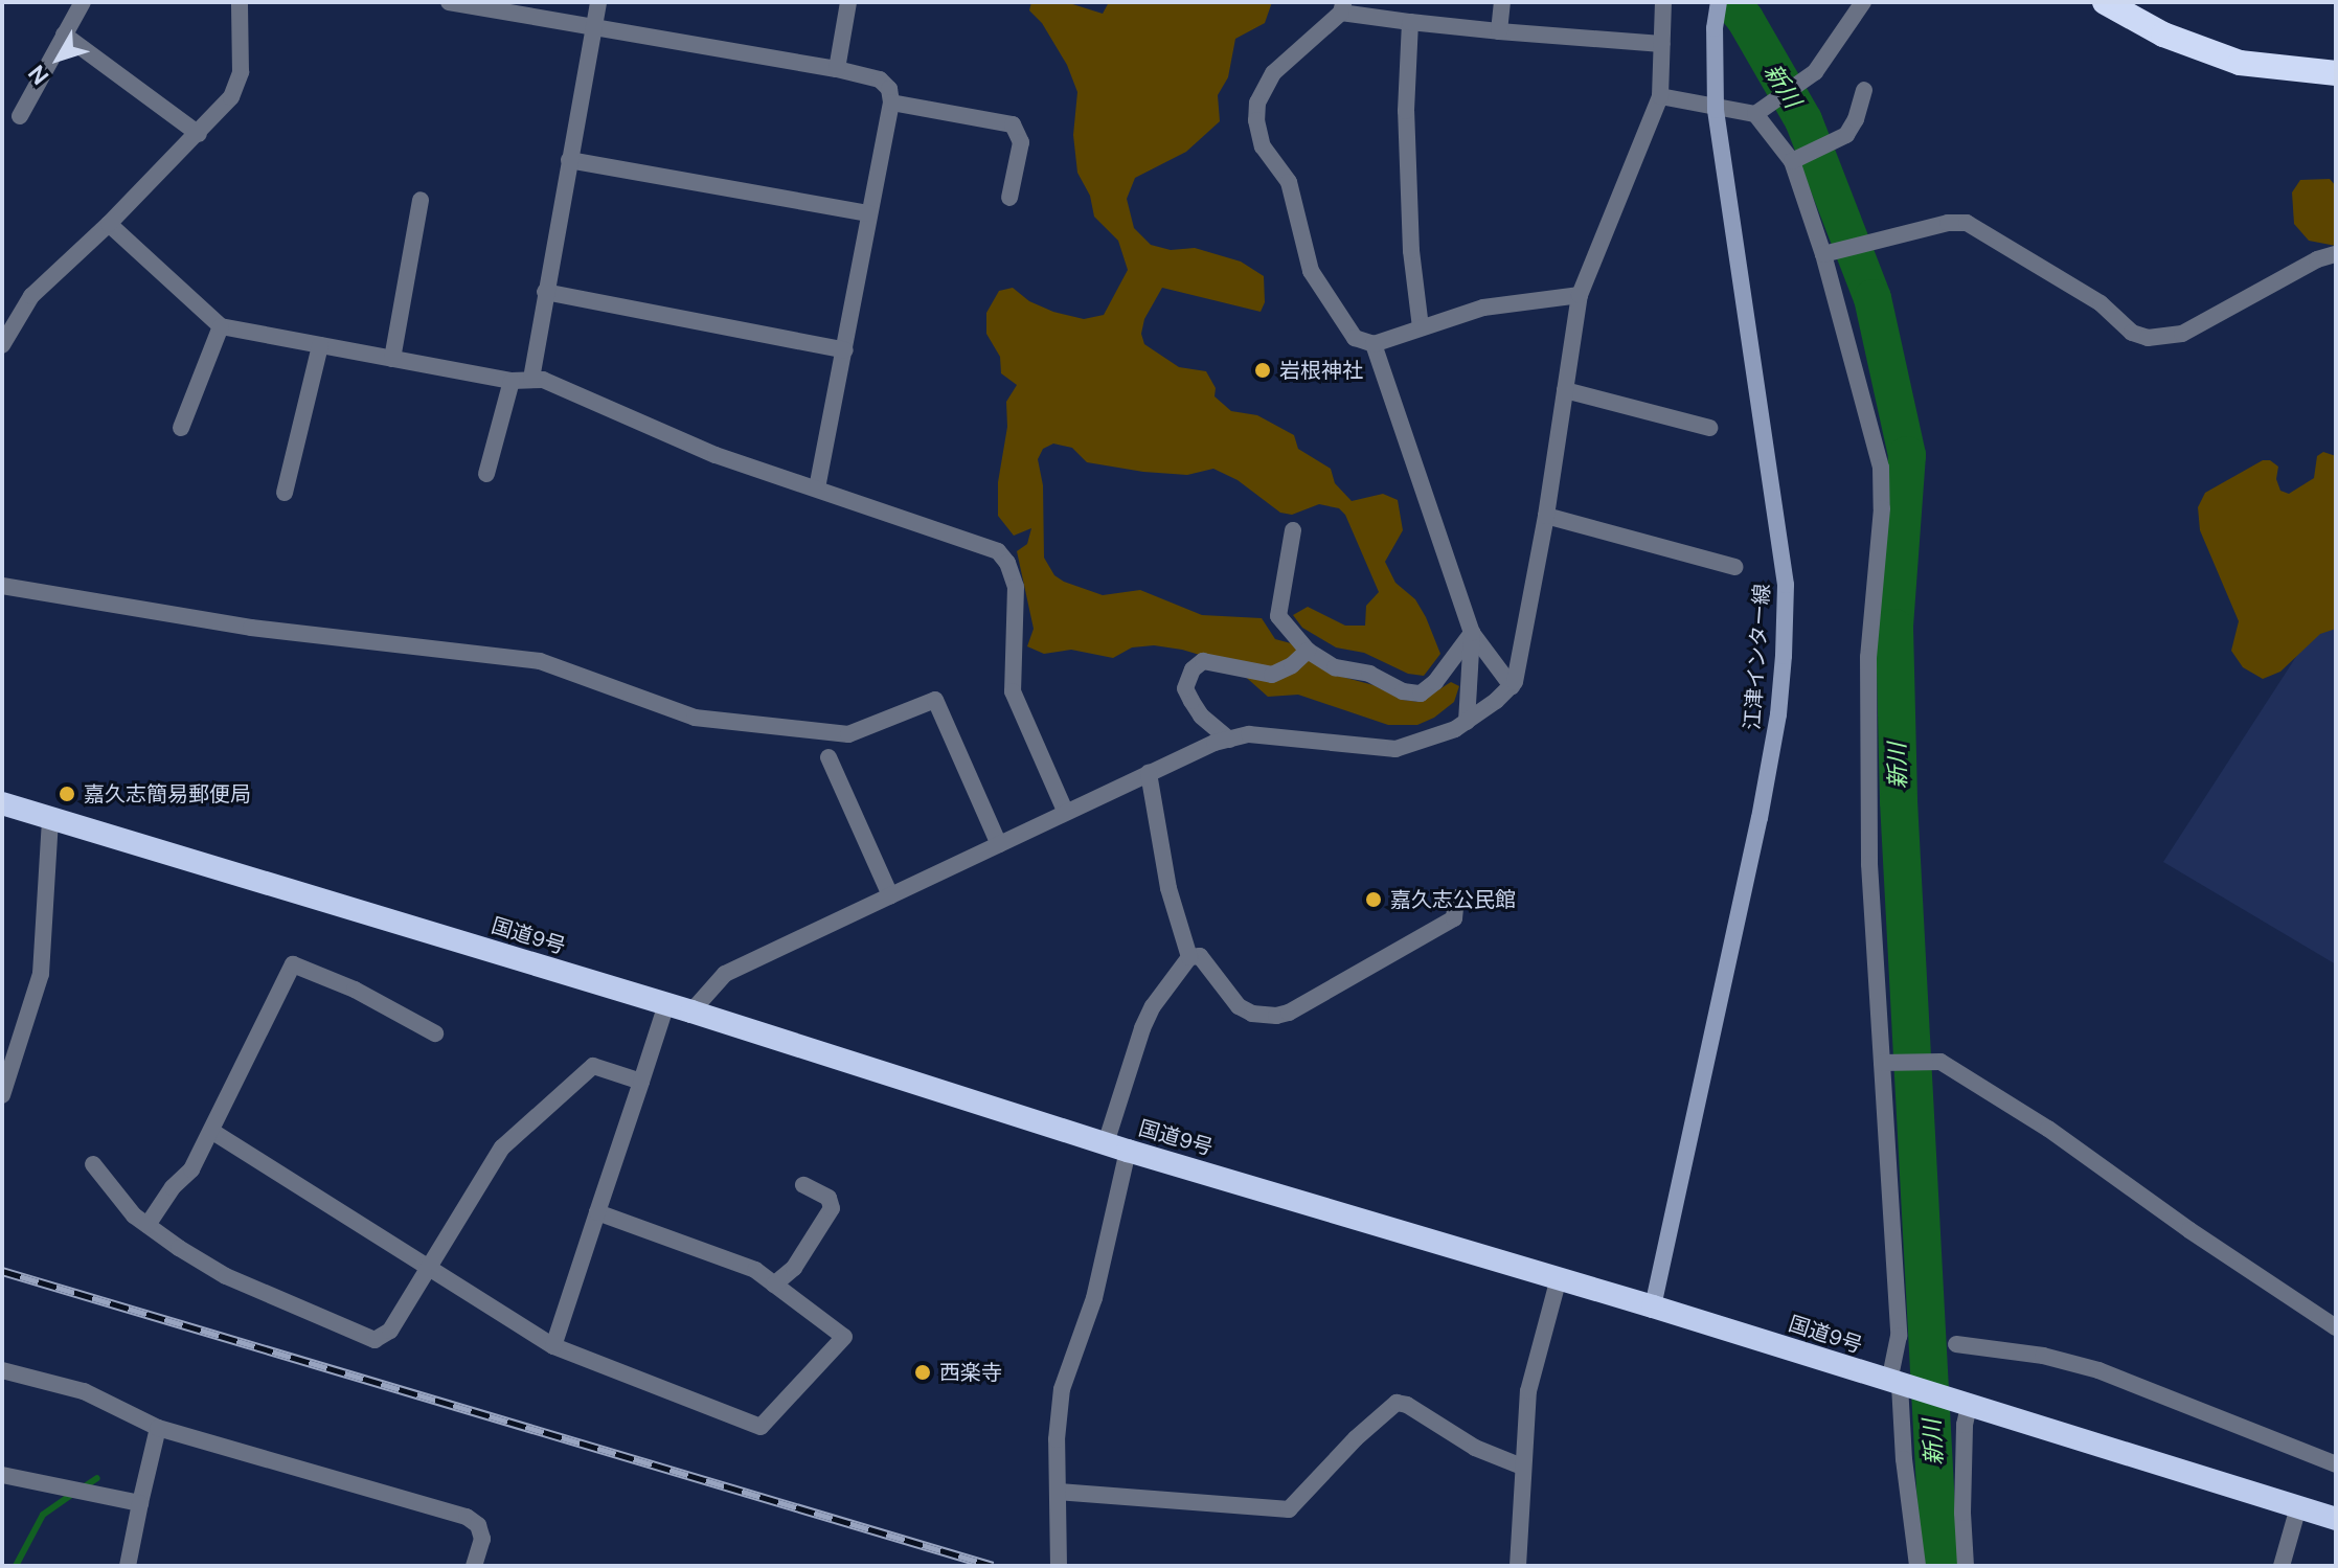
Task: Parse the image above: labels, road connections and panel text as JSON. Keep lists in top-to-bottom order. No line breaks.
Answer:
{"streets":{"highway":["国道9号"],"main road":["江津インター線"]},"crossings":[["江津インター線","国道9号"]],"water":["新川"],"places":["岩根神社","嘉久志簡易郵便局","嘉久志公民館","西楽寺"],"north":"bottom left"}
